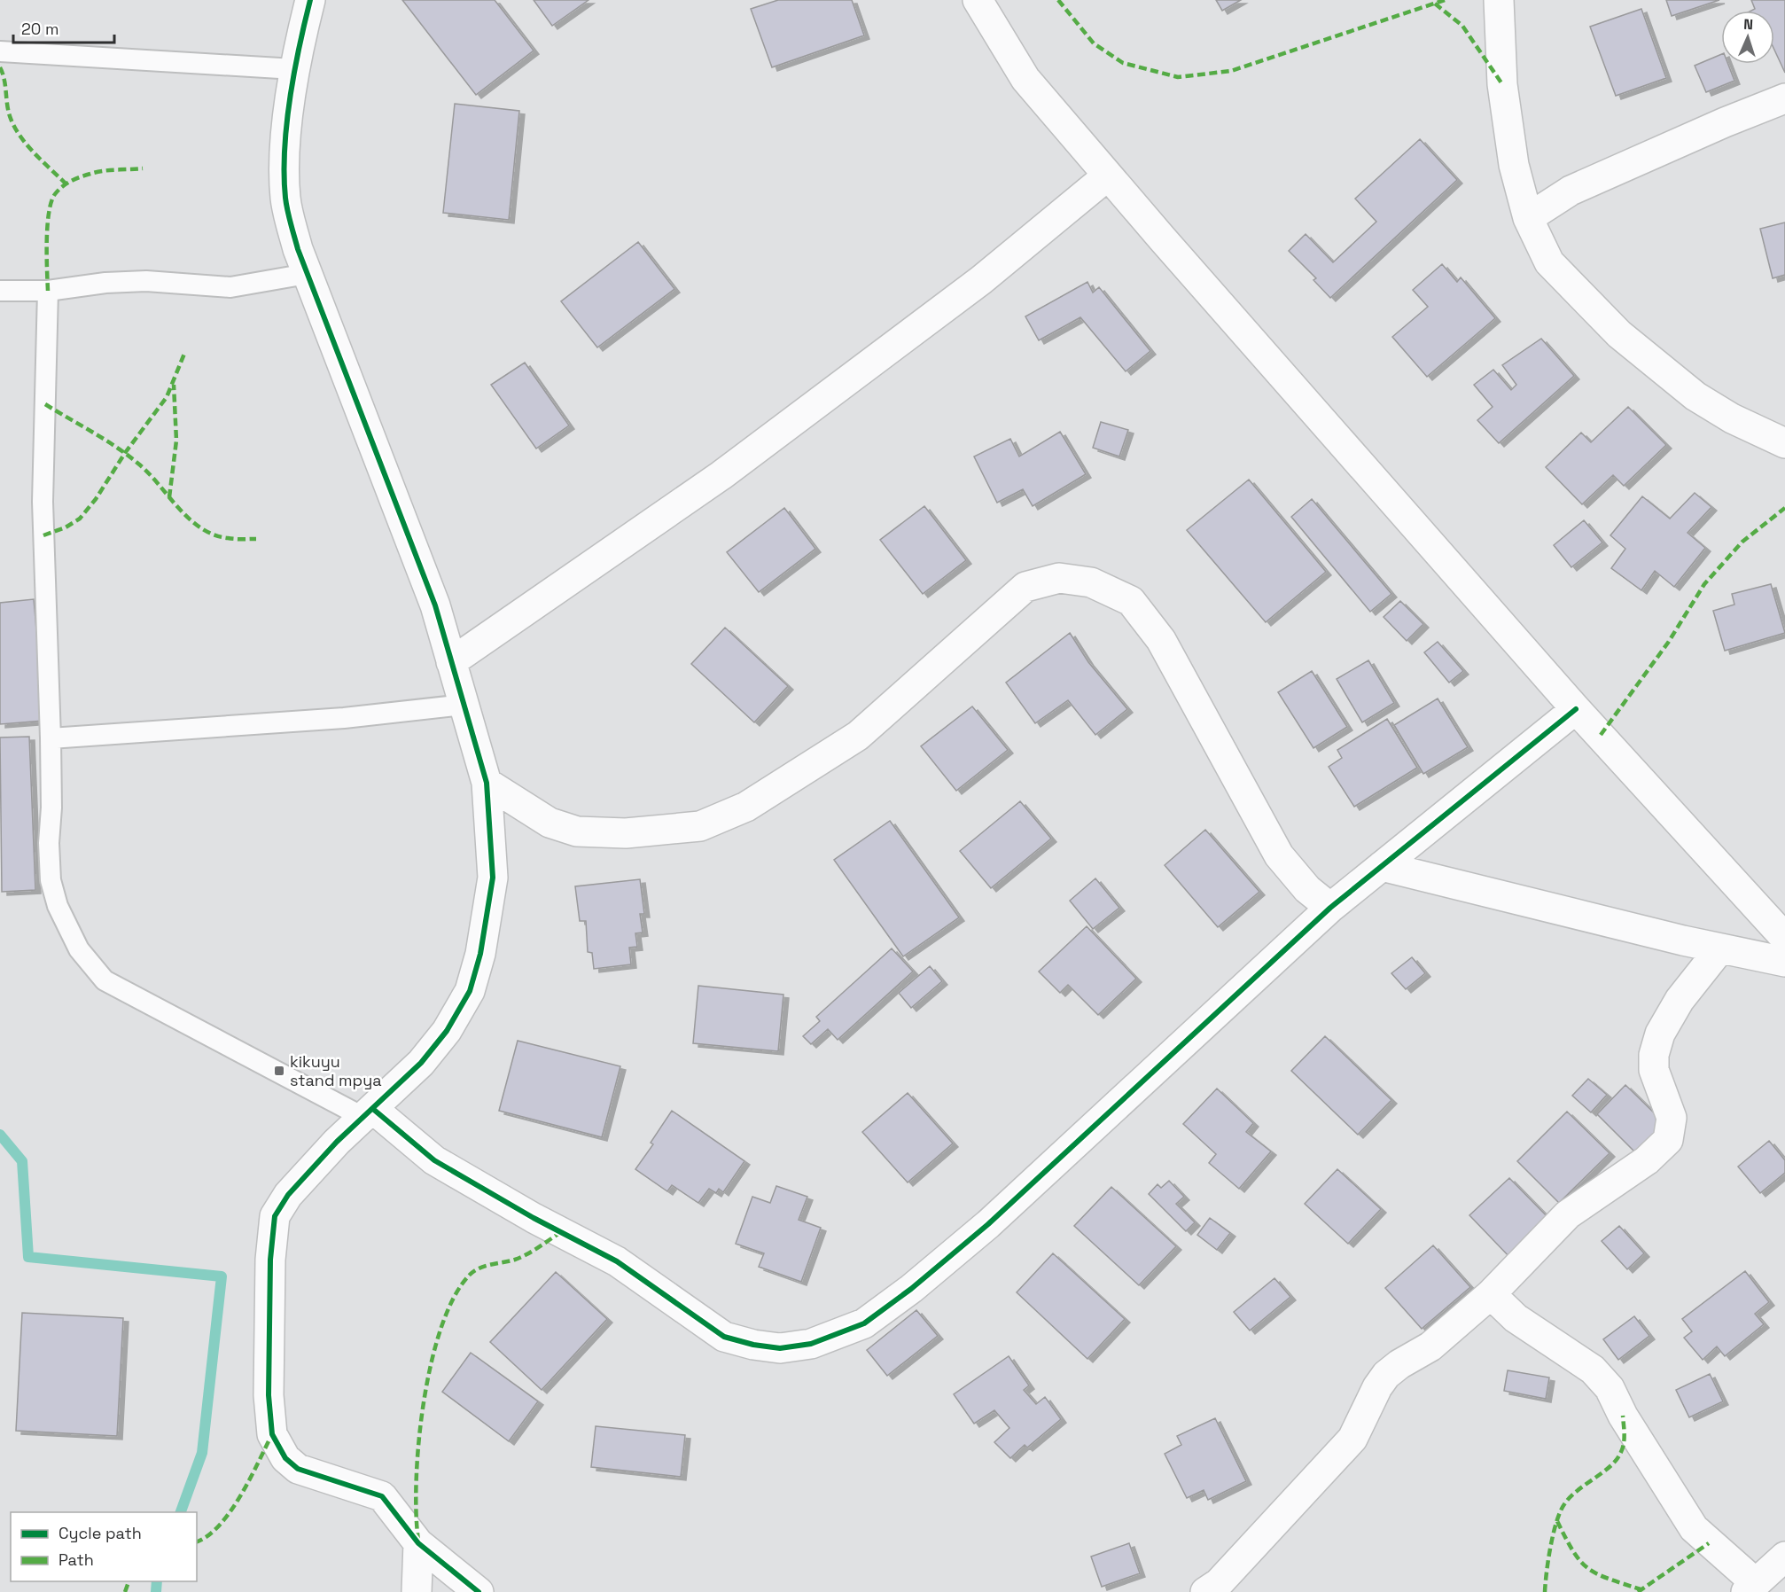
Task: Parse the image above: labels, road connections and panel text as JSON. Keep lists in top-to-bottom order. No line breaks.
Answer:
{"places":{"transit":["kikuyu stand mpya"]},"legend":["Cycle path","Path"],"scale_bar":"20 m","north":"top"}
